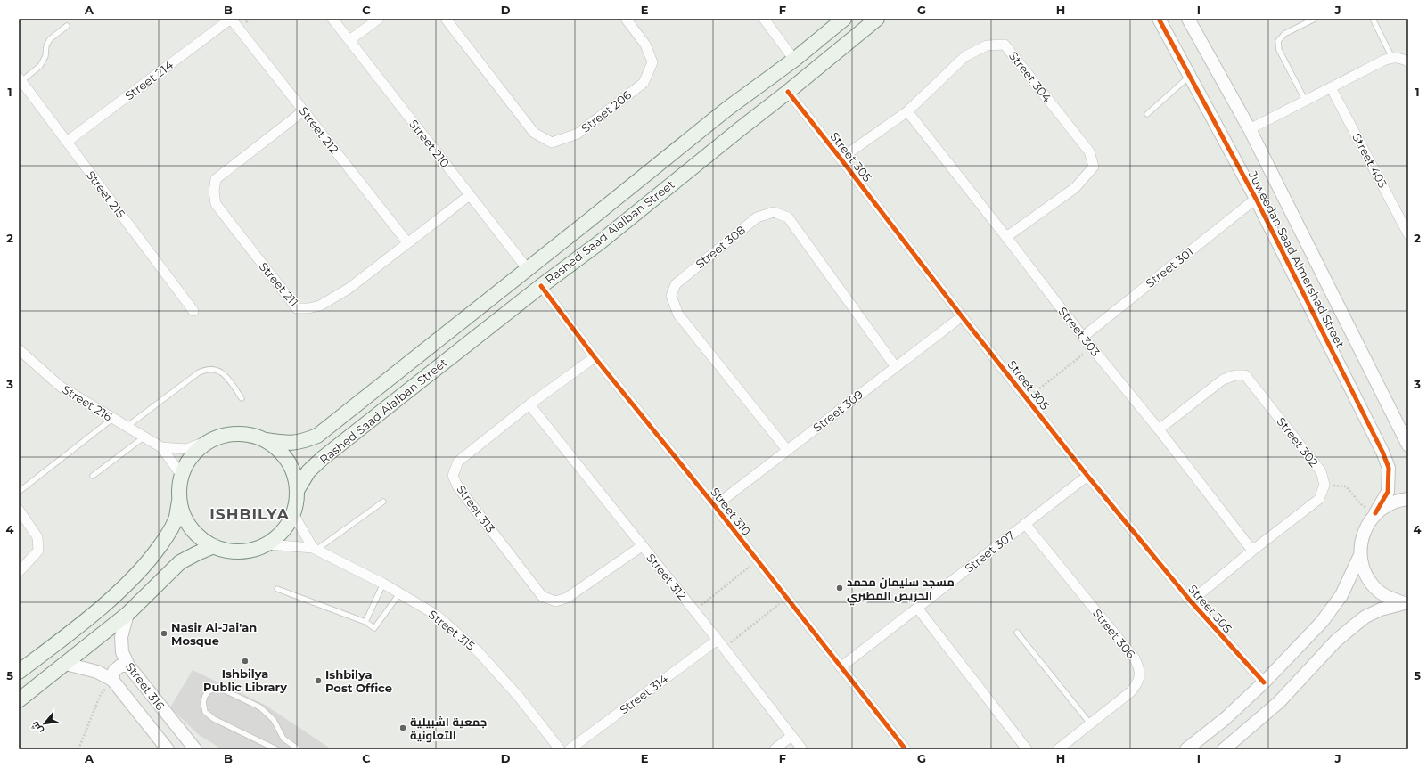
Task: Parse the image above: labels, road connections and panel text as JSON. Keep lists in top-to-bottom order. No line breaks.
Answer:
{"streets":{"main road":["Rashed Saad Alalban Street"],"street":["Street 304","Street 214","Street 206","Street 212","Street 210","Street 305","Street 403","Street 215","Street 308","Juweedan Saad Almershad Street","Street 301","Street 211","Street 303","Street 216","Street 309","Street 302","Street 313","Street 310","Street 307","Street 312","Street 315","Street 306","Street 316","Street 314"]},"crossings":[["Street 304","Street 305"],["Street 304","Street 303"],["Street 214","Street 212"],["Street 214","Street 215"],["Street 212","Street 211"],["Street 210","Rashed Saad Alalban Street"],["Street 210","Street 211"],["Street 305","Rashed Saad Alalban Street"],["Street 305","Street 309"],["Street 305","Street 307"],["Rashed Saad Alalban Street","Street 216"],["Rashed Saad Alalban Street","Street 310"],["Rashed Saad Alalban Street","Street 315"],["Street 308","Street 309"],["Juweedan Saad Almershad Street","Street 301"],["Street 301","Street 303"],["Street 303","Street 302"],["Street 216","Street 315"],["Street 309","Street 310"],["Street 313","Street 310"],["Street 313","Street 312"],["Street 310","Street 307"],["Street 307","Street 306"],["Street 312","Street 314"]],"districts":["ISHBILYA"],"places":["مسجد سليمان محمد الحريص المطيري","Nasir Al-Jai'an Mosque","Ishbilya Public Library","Ishbilya Post Office","جمعية اشبيلية التعاونية"],"north":"bottom left","grid":{"columns":["A","B","C","D","E","F","G","H","I","J"],"rows":["1","2","3","4","5"]}}
